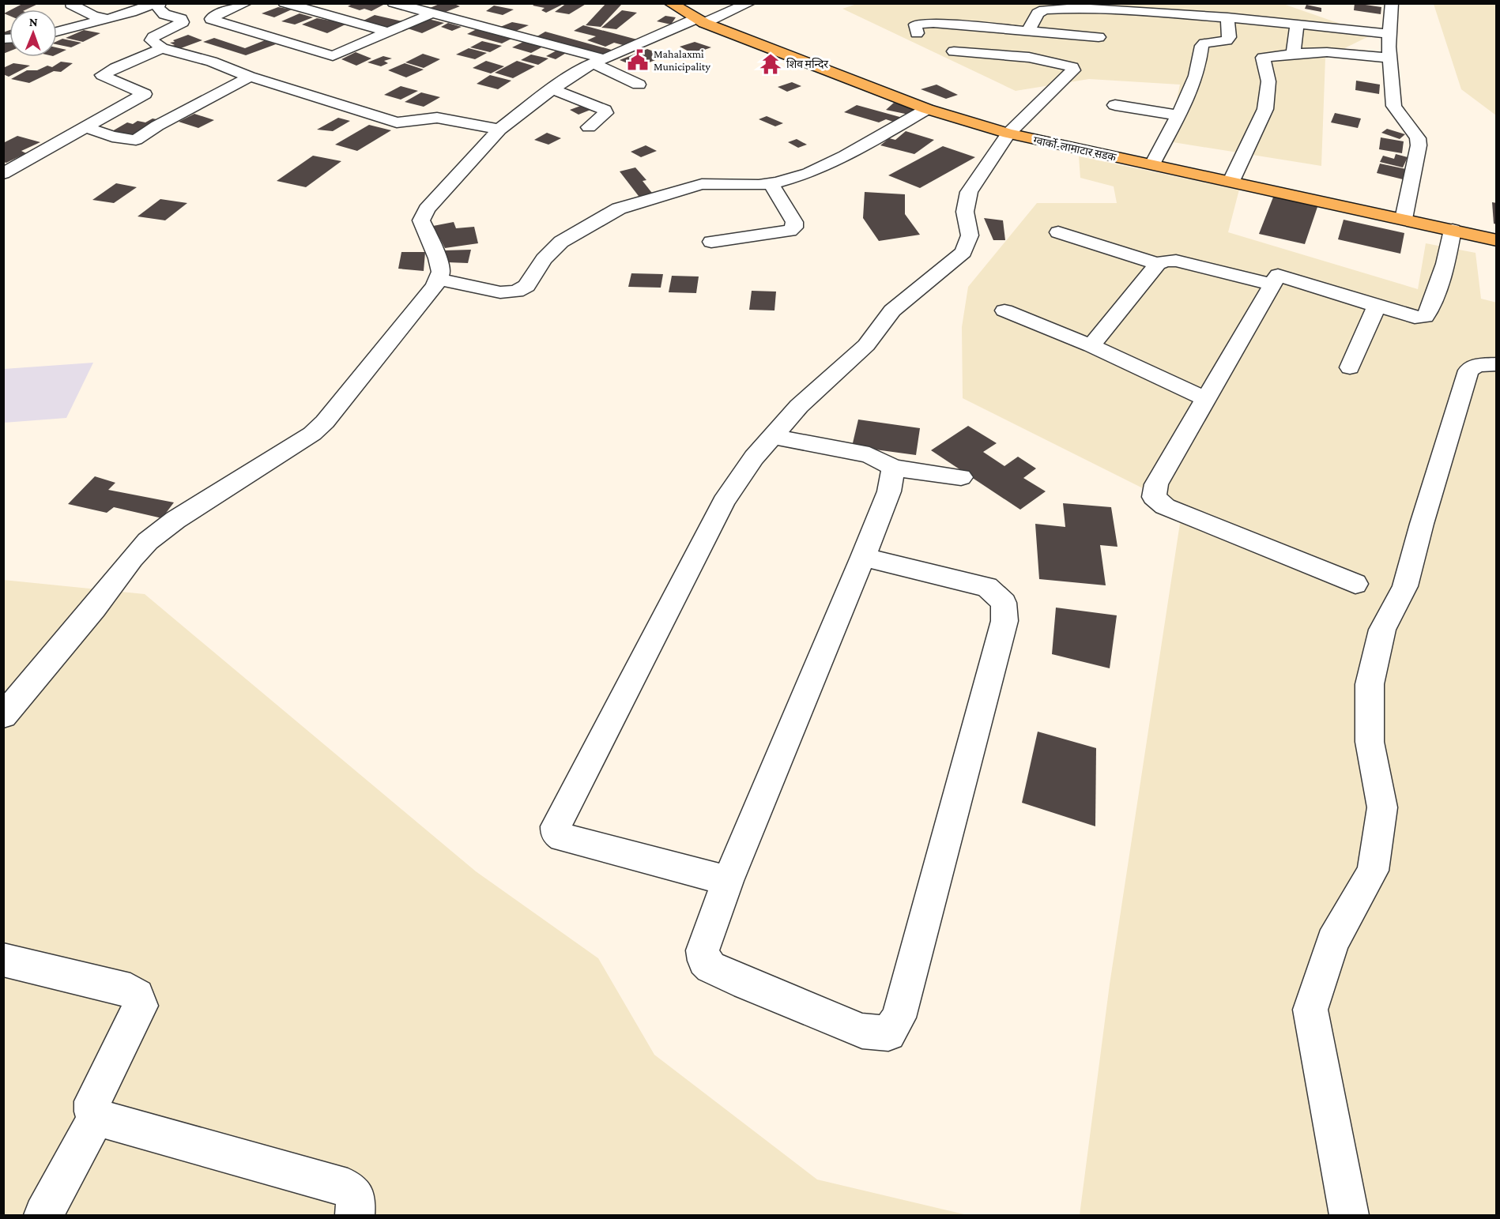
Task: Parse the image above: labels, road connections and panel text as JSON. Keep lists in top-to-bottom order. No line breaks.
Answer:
{"streets":{"main road":["ग्वार्को-लामाटार सडक"]},"places":{"public building":["Mahalaxmi Municipality"],"temple":["शिव मन्दिर"]},"north":"top"}
